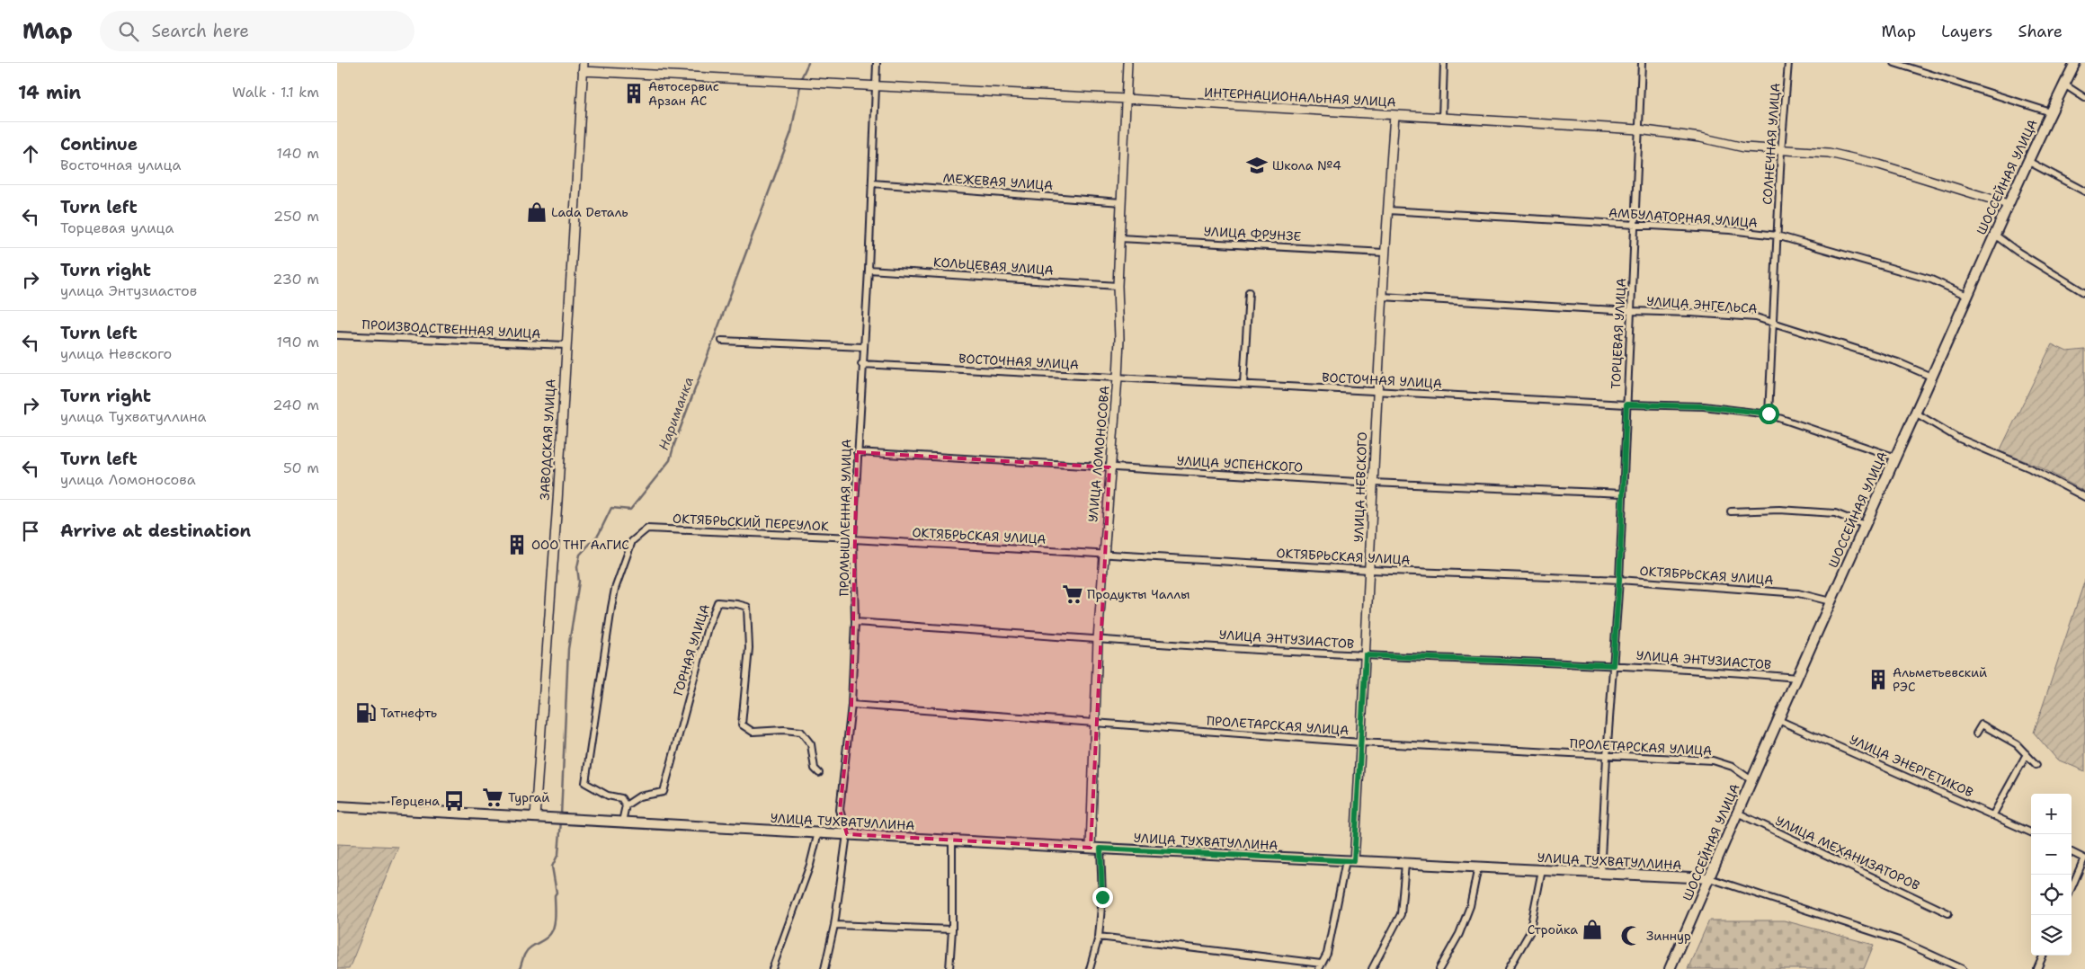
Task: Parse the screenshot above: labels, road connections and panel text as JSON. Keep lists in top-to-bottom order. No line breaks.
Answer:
{"streets":{"main road":["ШОССЕЙНАЯ УЛИЦА","УЛИЦА ТУХВАТУЛЛИНА"],"street":["ИНТЕРНАЦИОНАЛЬНАЯ УЛИЦА","СОЛНЕЧНАЯ УЛИЦА","МЕЖЕВАЯ УЛИЦА","АМБУЛАТОРНАЯ УЛИЦА","УЛИЦА ФРУНЗЕ","КОЛЬЦЕВАЯ УЛИЦА","УЛИЦА ЭНГЕЛЬСА","ПРОИЗВОДСТВЕННАЯ УЛИЦА","ТОРЦЕВАЯ УЛИЦА","ВОСТОЧНАЯ УЛИЦА","ЗАВОДСКАЯ УЛИЦА","УЛИЦА ЛОМОНОСОВА","УЛИЦА УСПЕНСКОГО","УЛИЦА НЕВСКОГО","ПРОМЫШЛЕННАЯ УЛИЦА","ОКТЯБРЬСКИЙ ПЕРЕУЛОК","ОКТЯБРЬСКАЯ УЛИЦА","УЛИЦА ЭНТУЗИАСТОВ","ГОРНАЯ УЛИЦА","ПРОЛЕТАРСКАЯ УЛИЦА","УЛИЦА ЭНЕРГЕТИКОВ","УЛИЦА МЕХАНИЗАТОРОВ"]},"crossings":[["ИНТЕРНАЦИОНАЛЬНАЯ УЛИЦА","СОЛНЕЧНАЯ УЛИЦА"],["ИНТЕРНАЦИОНАЛЬНАЯ УЛИЦА","ШОССЕЙНАЯ УЛИЦА"],["ИНТЕРНАЦИОНАЛЬНАЯ УЛИЦА","ТОРЦЕВАЯ УЛИЦА"],["ИНТЕРНАЦИОНАЛЬНАЯ УЛИЦА","ЗАВОДСКАЯ УЛИЦА"],["ИНТЕРНАЦИОНАЛЬНАЯ УЛИЦА","УЛИЦА ЛОМОНОСОВА"],["ИНТЕРНАЦИОНАЛЬНАЯ УЛИЦА","УЛИЦА НЕВСКОГО"],["ИНТЕРНАЦИОНАЛЬНАЯ УЛИЦА","ПРОМЫШЛЕННАЯ УЛИЦА"],["СОЛНЕЧНАЯ УЛИЦА","АМБУЛАТОРНАЯ УЛИЦА"],["СОЛНЕЧНАЯ УЛИЦА","УЛИЦА ЭНГЕЛЬСА"],["СОЛНЕЧНАЯ УЛИЦА","ВОСТОЧНАЯ УЛИЦА"],["ШОССЕЙНАЯ УЛИЦА","АМБУЛАТОРНАЯ УЛИЦА"],["ШОССЕЙНАЯ УЛИЦА","УЛИЦА ЭНГЕЛЬСА"],["ШОССЕЙНАЯ УЛИЦА","ВОСТОЧНАЯ УЛИЦА"],["ШОССЕЙНАЯ УЛИЦА","ОКТЯБРЬСКАЯ УЛИЦА"],["ШОССЕЙНАЯ УЛИЦА","УЛИЦА ЭНТУЗИАСТОВ"],["ШОССЕЙНАЯ УЛИЦА","ПРОЛЕТАРСКАЯ УЛИЦА"],["ШОССЕЙНАЯ УЛИЦА","УЛИЦА ЭНЕРГЕТИКОВ"],["ШОССЕЙНАЯ УЛИЦА","УЛИЦА ТУХВАТУЛЛИНА"],["ШОССЕЙНАЯ УЛИЦА","УЛИЦА МЕХАНИЗАТОРОВ"],["МЕЖЕВАЯ УЛИЦА","УЛИЦА ЛОМОНОСОВА"],["МЕЖЕВАЯ УЛИЦА","ПРОМЫШЛЕННАЯ УЛИЦА"],["АМБУЛАТОРНАЯ УЛИЦА","ТОРЦЕВАЯ УЛИЦА"],["АМБУЛАТОРНАЯ УЛИЦА","УЛИЦА НЕВСКОГО"],["УЛИЦА ФРУНЗЕ","УЛИЦА ЛОМОНОСОВА"],["УЛИЦА ФРУНЗЕ","УЛИЦА НЕВСКОГО"],["КОЛЬЦЕВАЯ УЛИЦА","УЛИЦА ЛОМОНОСОВА"],["КОЛЬЦЕВАЯ УЛИЦА","ПРОМЫШЛЕННАЯ УЛИЦА"],["УЛИЦА ЭНГЕЛЬСА","ТОРЦЕВАЯ УЛИЦА"],["УЛИЦА ЭНГЕЛЬСА","УЛИЦА НЕВСКОГО"],["ПРОИЗВОДСТВЕННАЯ УЛИЦА","ЗАВОДСКАЯ УЛИЦА"],["ТОРЦЕВАЯ УЛИЦА","ВОСТОЧНАЯ УЛИЦА"],["ТОРЦЕВАЯ УЛИЦА","УЛИЦА УСПЕНСКОГО"],["ТОРЦЕВАЯ УЛИЦА","ОКТЯБРЬСКАЯ УЛИЦА"],["ТОРЦЕВАЯ УЛИЦА","УЛИЦА ЭНТУЗИАСТОВ"],["ТОРЦЕВАЯ УЛИЦА","ПРОЛЕТАРСКАЯ УЛИЦА"],["ТОРЦЕВАЯ УЛИЦА","УЛИЦА ТУХВАТУЛЛИНА"],["ВОСТОЧНАЯ УЛИЦА","УЛИЦА ЛОМОНОСОВА"],["ВОСТОЧНАЯ УЛИЦА","УЛИЦА НЕВСКОГО"],["ВОСТОЧНАЯ УЛИЦА","ПРОМЫШЛЕННАЯ УЛИЦА"],["ЗАВОДСКАЯ УЛИЦА","УЛИЦА ТУХВАТУЛЛИНА"],["УЛИЦА ЛОМОНОСОВА","УЛИЦА УСПЕНСКОГО"],["УЛИЦА ЛОМОНОСОВА","ОКТЯБРЬСКАЯ УЛИЦА"],["УЛИЦА ЛОМОНОСОВА","УЛИЦА ЭНТУЗИАСТОВ"],["УЛИЦА ЛОМОНОСОВА","ПРОЛЕТАРСКАЯ УЛИЦА"],["УЛИЦА ЛОМОНОСОВА","УЛИЦА ТУХВАТУЛЛИНА"],["УЛИЦА УСПЕНСКОГО","УЛИЦА НЕВСКОГО"],["УЛИЦА УСПЕНСКОГО","ПРОМЫШЛЕННАЯ УЛИЦА"],["УЛИЦА НЕВСКОГО","ОКТЯБРЬСКАЯ УЛИЦА"],["УЛИЦА НЕВСКОГО","УЛИЦА ЭНТУЗИАСТОВ"],["УЛИЦА НЕВСКОГО","ПРОЛЕТАРСКАЯ УЛИЦА"],["УЛИЦА НЕВСКОГО","УЛИЦА ТУХВАТУЛЛИНА"],["ПРОМЫШЛЕННАЯ УЛИЦА","ОКТЯБРЬСКИЙ ПЕРЕУЛОК"],["ПРОМЫШЛЕННАЯ УЛИЦА","ОКТЯБРЬСКАЯ УЛИЦА"],["ПРОМЫШЛЕННАЯ УЛИЦА","УЛИЦА ЭНТУЗИАСТОВ"],["ПРОМЫШЛЕННАЯ УЛИЦА","ПРОЛЕТАРСКАЯ УЛИЦА"],["ПРОМЫШЛЕННАЯ УЛИЦА","УЛИЦА ТУХВАТУЛЛИНА"],["ОКТЯБРЬСКИЙ ПЕРЕУЛОК","ОКТЯБРЬСКАЯ УЛИЦА"],["ОКТЯБРЬСКИЙ ПЕРЕУЛОК","ГОРНАЯ УЛИЦА"]],"water":["Нариманка"],"places":{"building":["Автосервис Арзан АС","ООО ТНГ АлГИС","Альметьевский РЭС"],"school or university":["Школа №4"],"shop":["Lada Dеталь","Стройка"],"supermarket":["Продукты Чаллы","Тургай"],"fuel station":["Татнефть"],"bus stop":["Герцена"],"mosque":["Зиннур"]},"page":{"header":"Map","search":"Search here","nav":["Map","Layers","Share"],"heading":["14 min","Walk · 1.1 km"],"list":[["Continue","Восточная улица","140 m"],["Turn left","Торцевая улица","250 m"],["Turn right","улица Энтузиастов","230 m"],["Turn left","улица Невского","190 m"],["Turn right","улица Тухватуллина","240 m"],["Turn left","улица Ломоносова","50 m"],"Arrive at destination"],"map_buttons":["+","−"]}}
